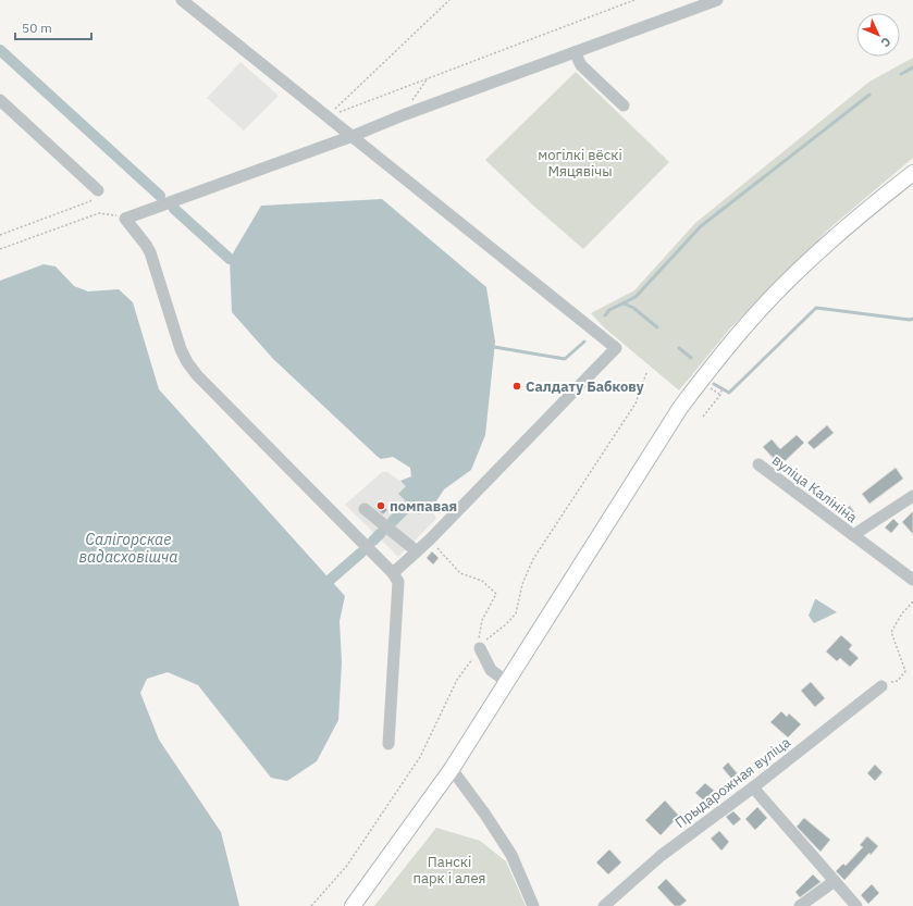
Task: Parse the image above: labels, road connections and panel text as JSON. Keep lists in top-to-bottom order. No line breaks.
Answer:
{"streets":{"street":["вуліца Калініна","Прыдарожная вуліца"]},"water":["Салігорскае вадасховішча"],"parks":["могілкі вёскі Мяцявічы","Панскі парк і алея"],"places":["Салдату Бабкову","помпавая"],"scale_bar":"50 m","north":"bottom right"}
